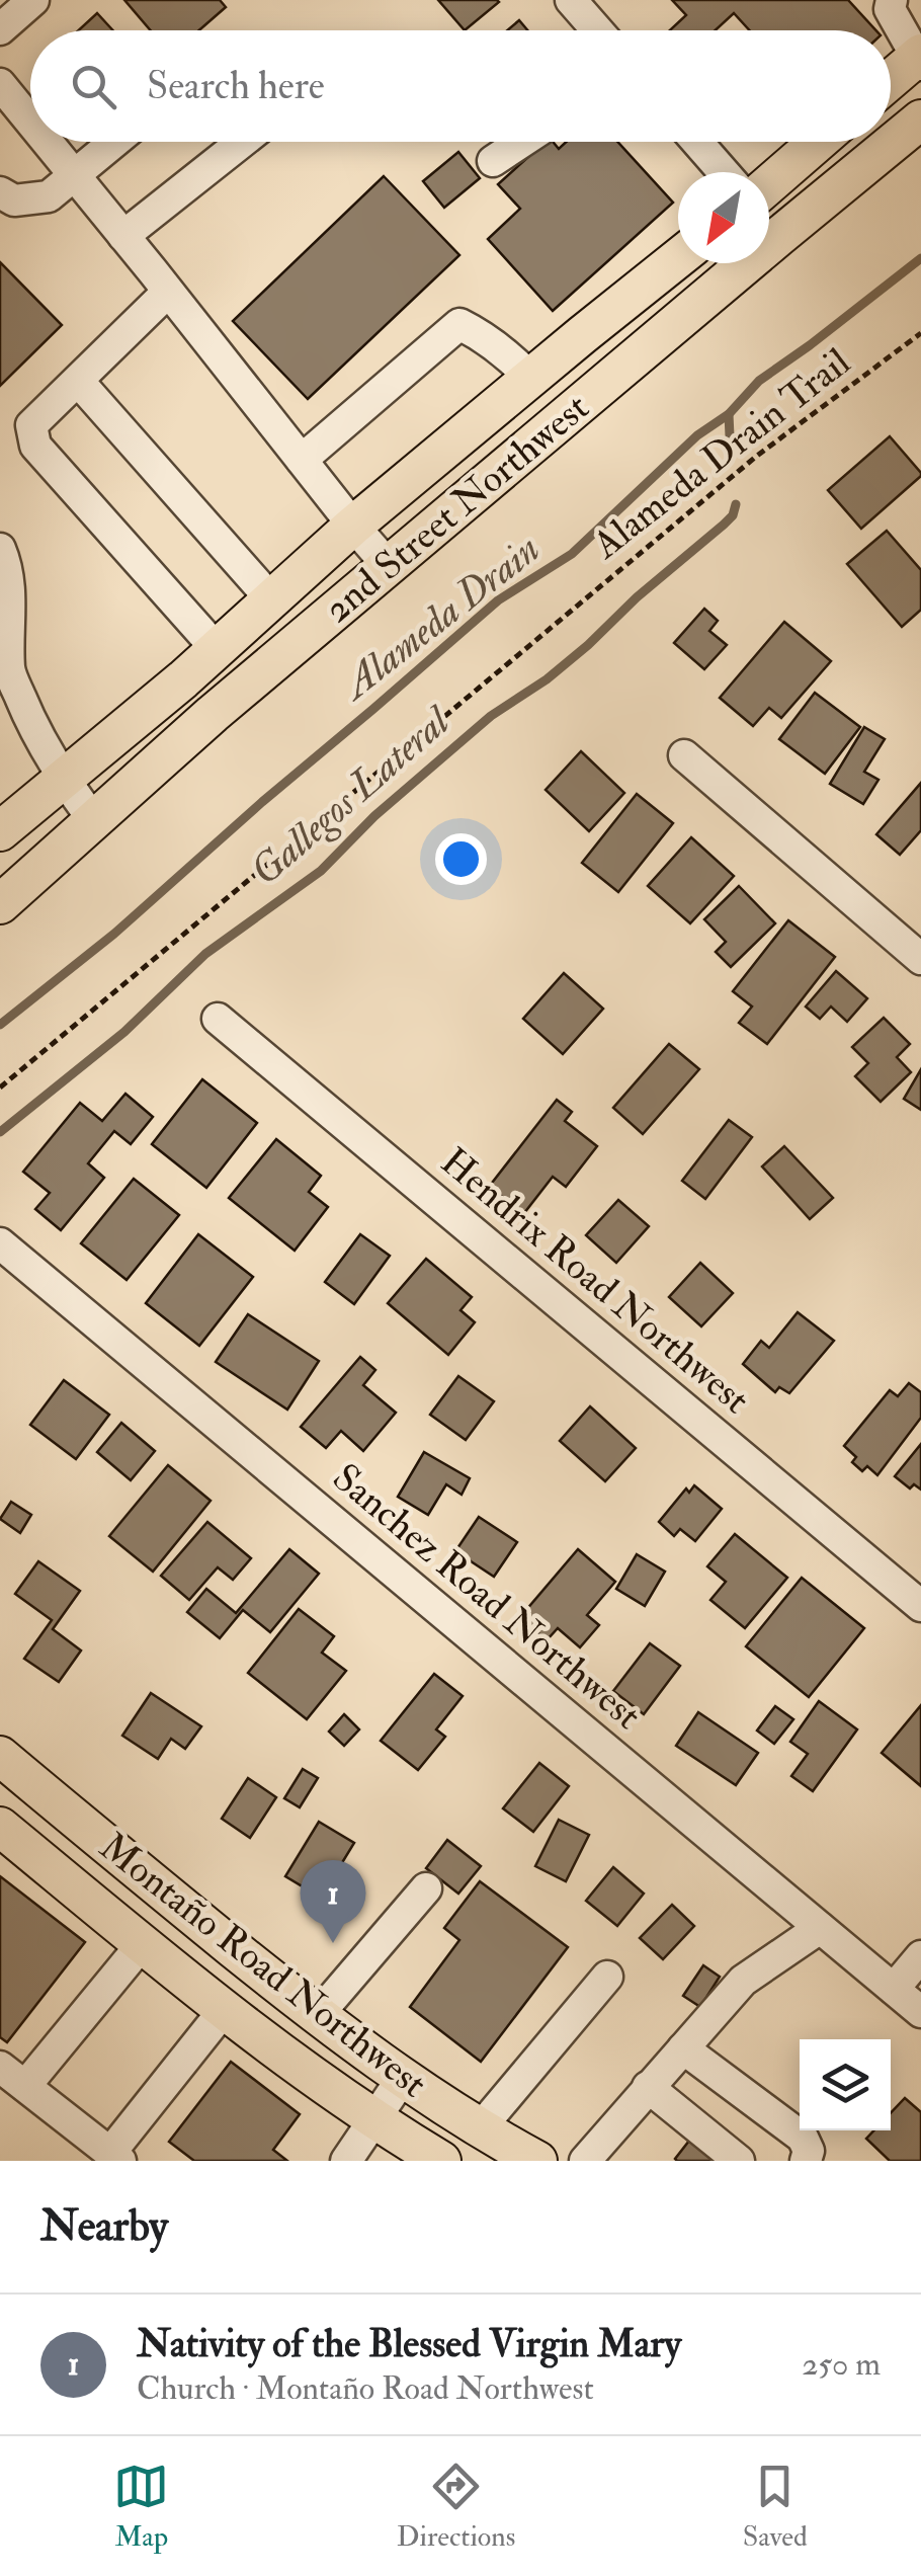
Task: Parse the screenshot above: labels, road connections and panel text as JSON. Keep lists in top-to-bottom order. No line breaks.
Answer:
{"streets":{"main road":["2nd Street Northwest","Montaño Road Northwest"],"street":["Hendrix Road Northwest","Sanchez Road Northwest"],"path":["Alameda Drain Trail"]},"water":["Alameda Drain","Gallegos Lateral"],"north":"bottom left","page":{"search":"Search here","pins":"1","heading":"Nearby","list":[{"mark":"1","name":"Nativity of the Blessed Virgin Mary","note":"Church · Montaño Road Northwest","value":"250 m"}],"nav":["Map","Directions","Saved"]}}
